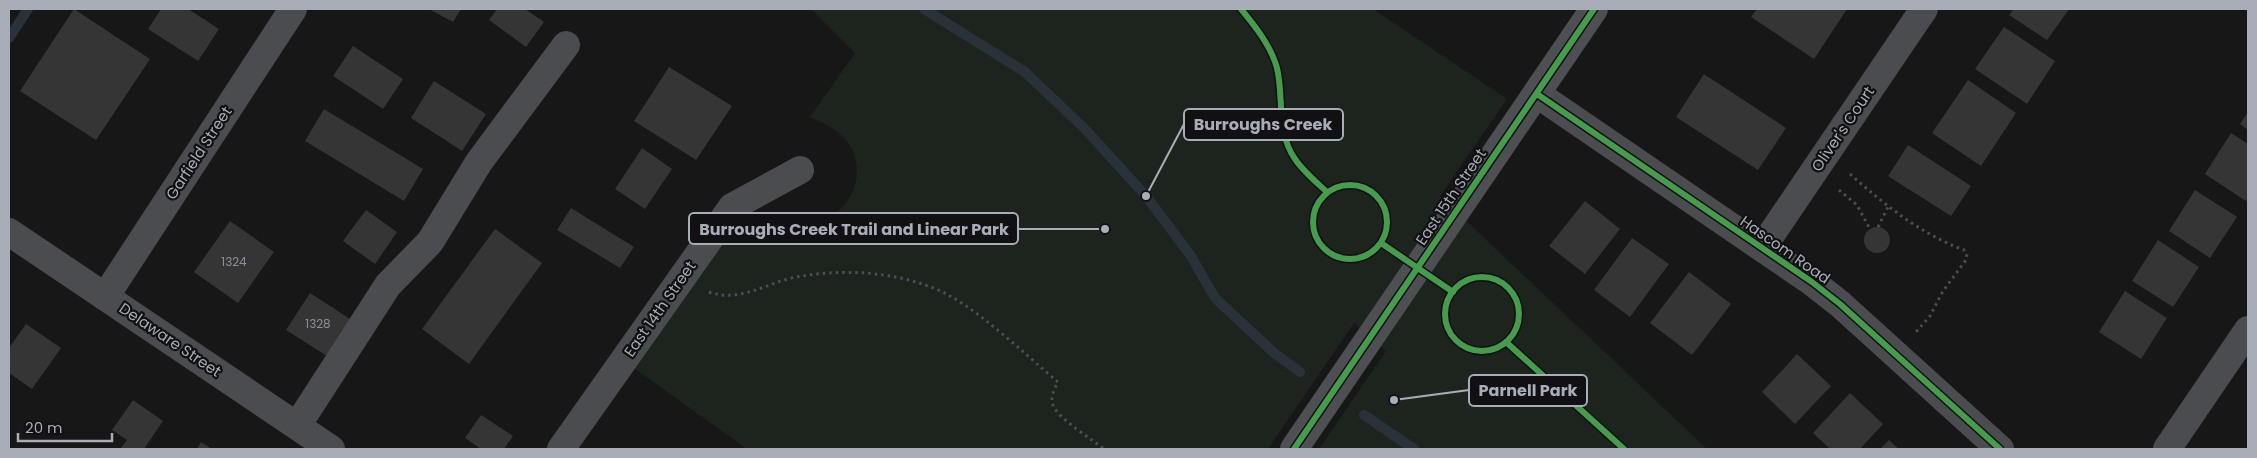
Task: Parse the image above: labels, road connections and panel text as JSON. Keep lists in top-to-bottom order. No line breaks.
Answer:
{"streets":{"main road":["East 15th Street"],"street":["Oliver's Court","Garfield Street","Hascom Road","East 14th Street","Delaware Street"]},"crossings":[["Oliver's Court","Hascom Road"],["Garfield Street","Delaware Street"],["East 15th Street","Hascom Road"]],"places":["Burroughs Creek","Burroughs Creek Trail and Linear Park","Parnell Park"],"house_numbers":["1324","1328"],"scale_bar":"20 m"}
